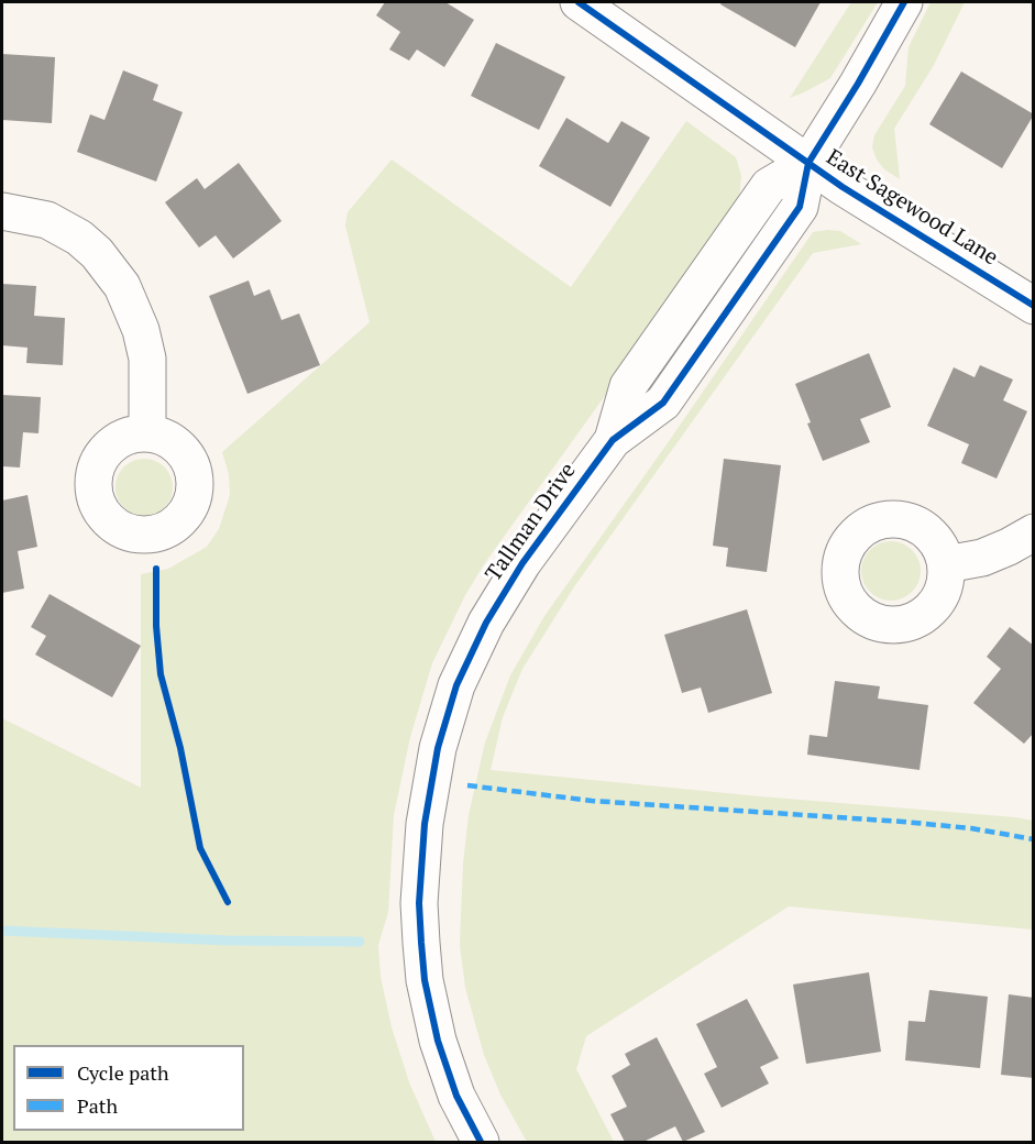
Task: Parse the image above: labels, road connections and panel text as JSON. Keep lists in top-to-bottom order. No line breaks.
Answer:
{"streets":{"street":["East Sagewood Lane","Tallman Drive"]},"crossings":[["East Sagewood Lane","Tallman Drive"]],"legend":["Cycle path","Path"]}
